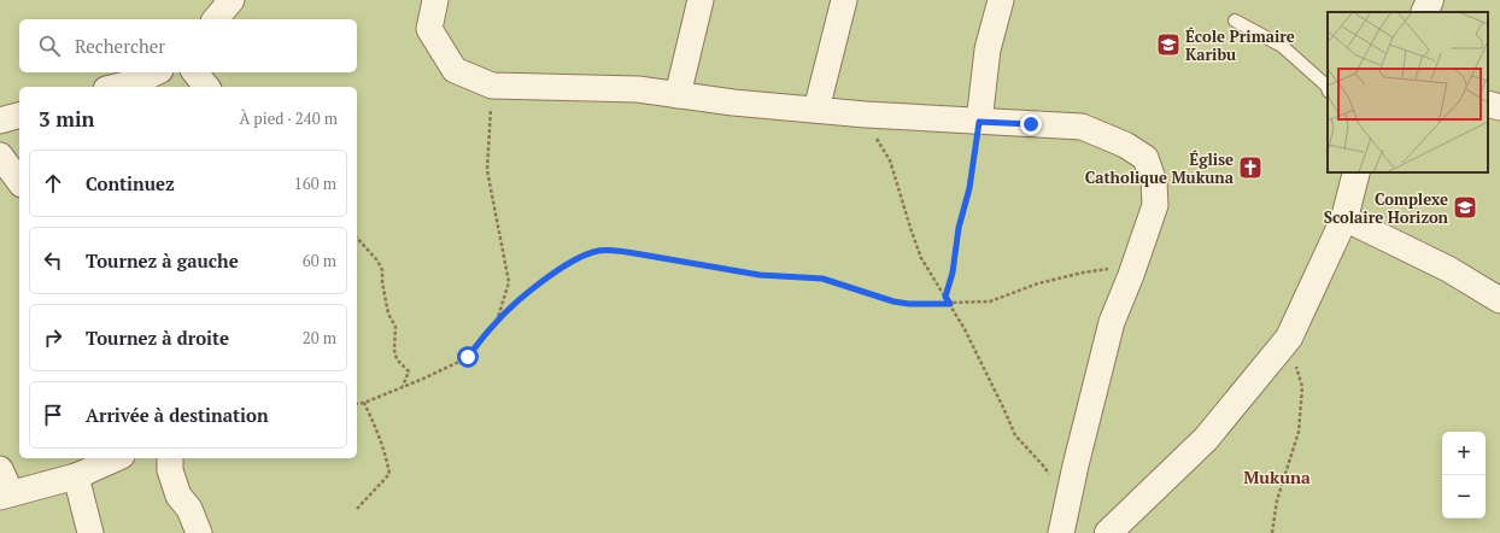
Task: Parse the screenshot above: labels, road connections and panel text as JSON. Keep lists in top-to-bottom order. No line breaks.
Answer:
{"districts":["Mukuna"],"places":{"school or university":["École Primaire Karibu","Complexe Scolaire Horizon"],"church":["Église Catholique Mukuna"]},"page":{"search":"Rechercher","heading":["3 min","À pied · 240 m"],"list":[["Continuez","160 m"],["Tournez à gauche","60 m"],["Tournez à droite","20 m"],"Arrivée à destination"],"map_buttons":["+","−"]}}
